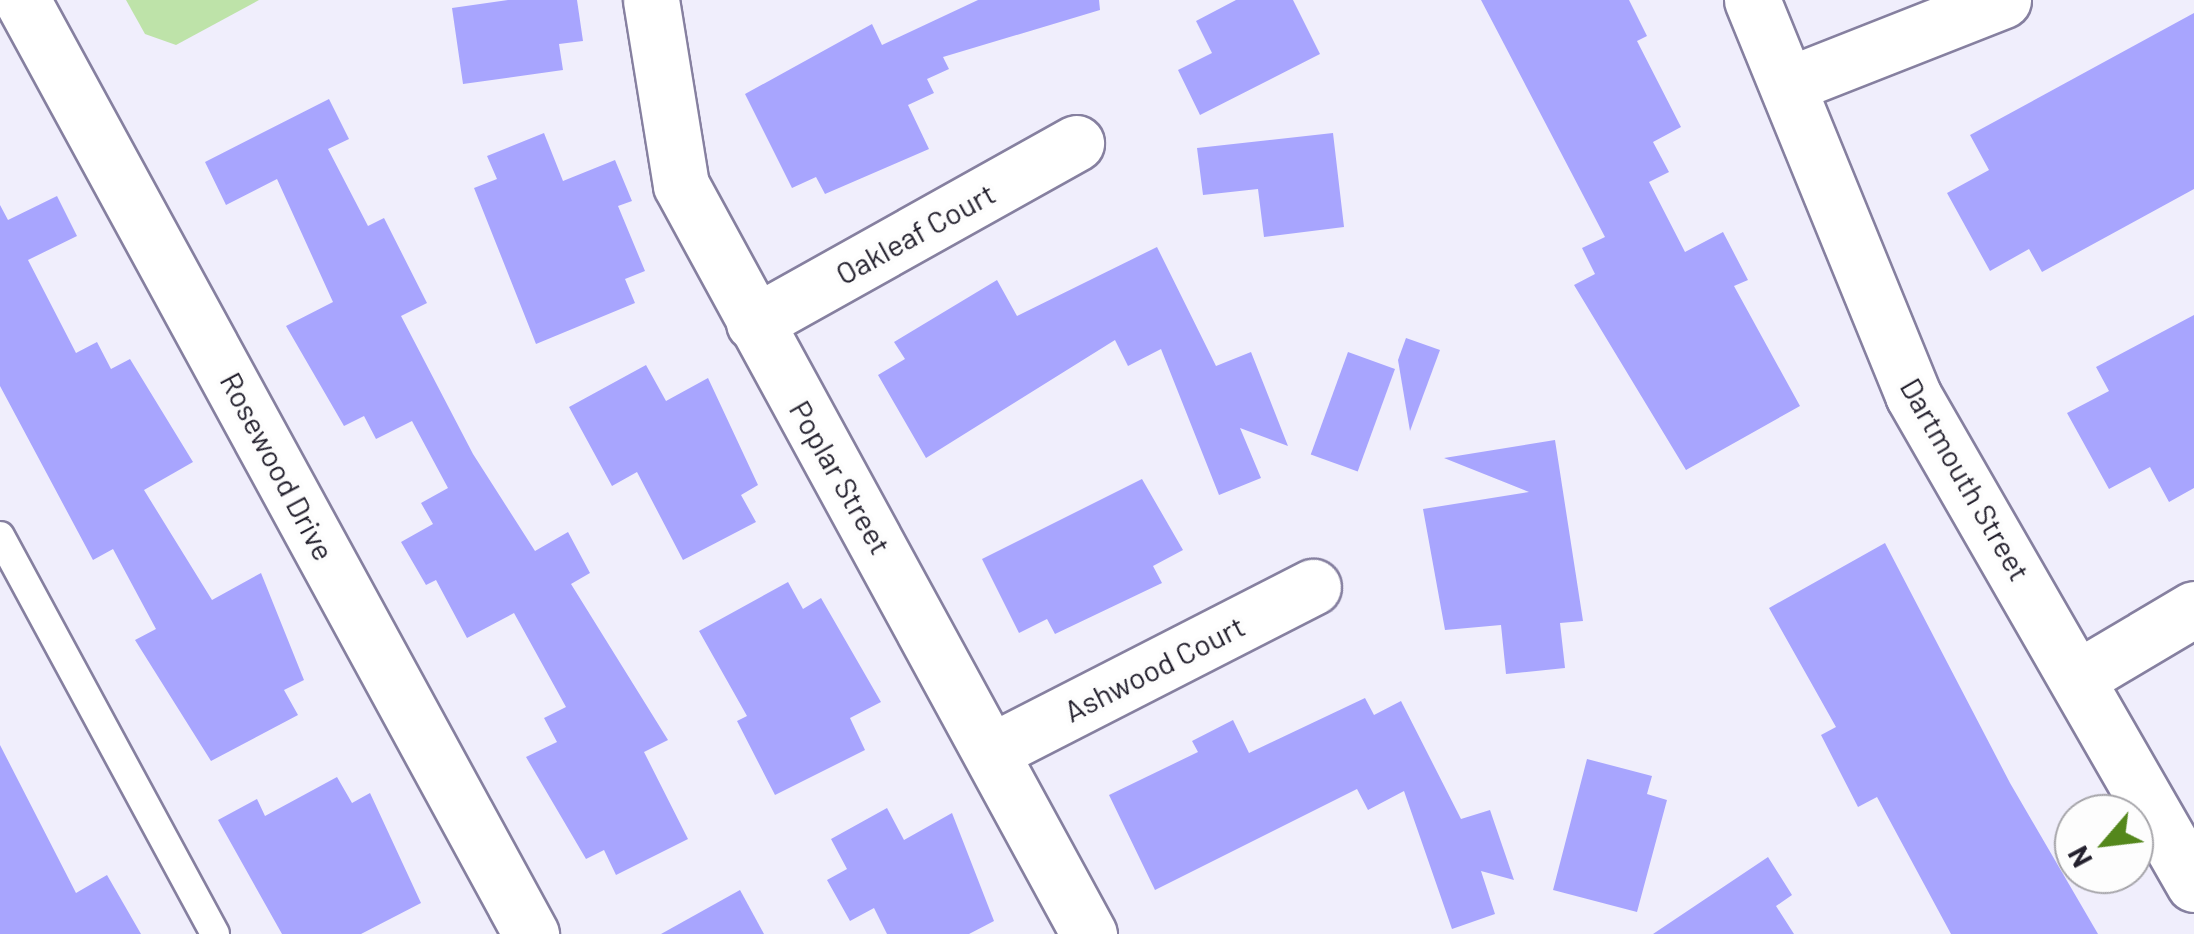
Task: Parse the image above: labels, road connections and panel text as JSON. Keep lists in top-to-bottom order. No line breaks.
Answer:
{"streets":{"street":["Oakleaf Court","Rosewood Drive","Poplar Street","Dartmouth Street","Ashwood Court"]},"crossings":[["Oakleaf Court","Poplar Street"],["Poplar Street","Ashwood Court"]],"north":"bottom left"}
